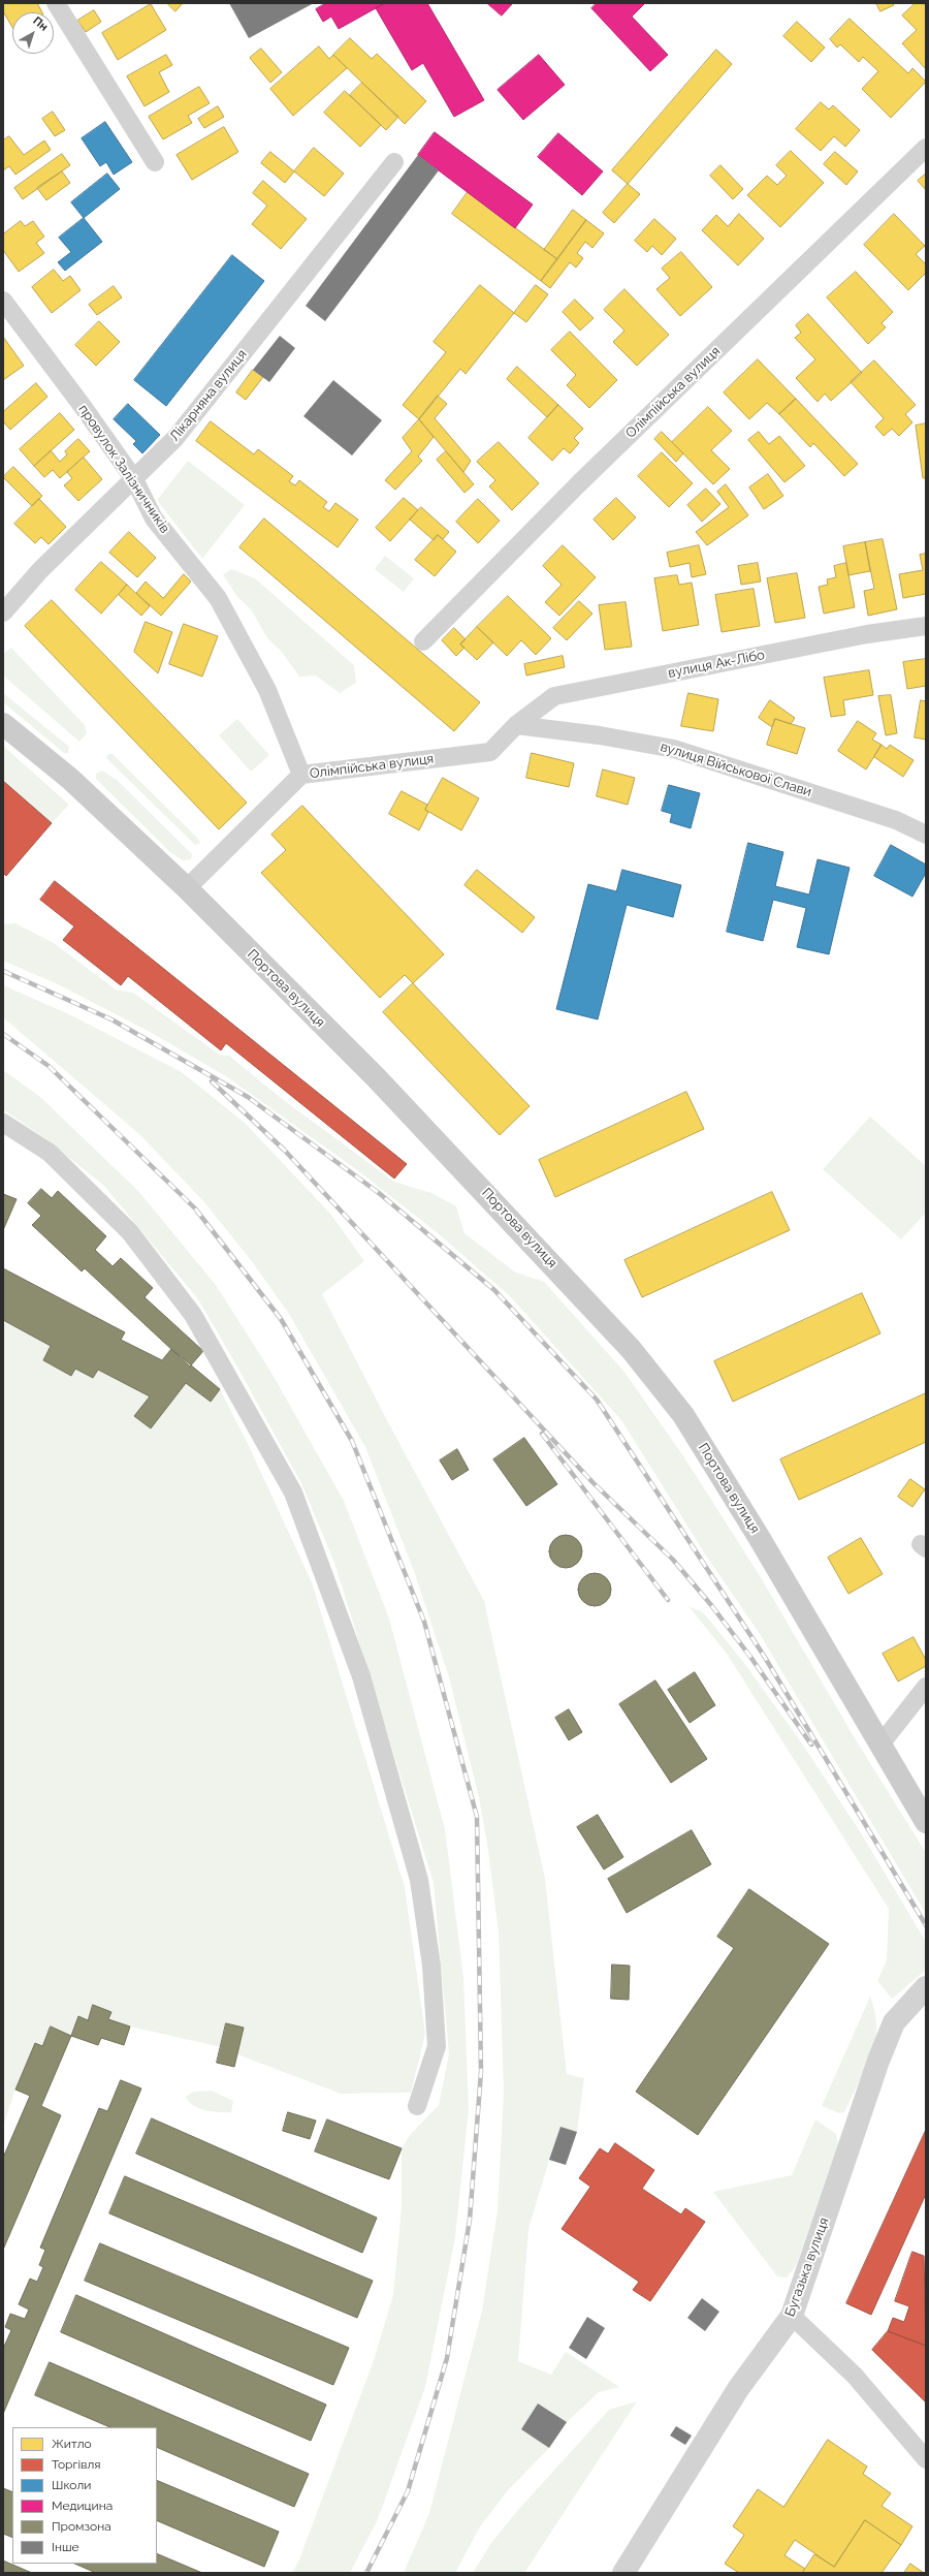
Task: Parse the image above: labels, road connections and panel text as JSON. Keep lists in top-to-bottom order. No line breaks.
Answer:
{"streets":{"main road":["Портова вулиця"],"street":["Олімпійська вулиця","Лікарняна вулиця","провулок Залізничників","вулиця Ак-Лібо","вулиця Військової Слави","Бугазька вулиця"]},"crossings":[["Олімпійська вулиця","провулок Залізничників"],["Олімпійська вулиця","вулиця Ак-Лібо"],["Олімпійська вулиця","вулиця Військової Слави"],["Олімпійська вулиця","Портова вулиця"],["Лікарняна вулиця","провулок Залізничників"],["вулиця Ак-Лібо","вулиця Військової Слави"]],"legend":["Житло","Торгівля","Школи","Медицина","Промзона","Інше"],"north":"top right"}
